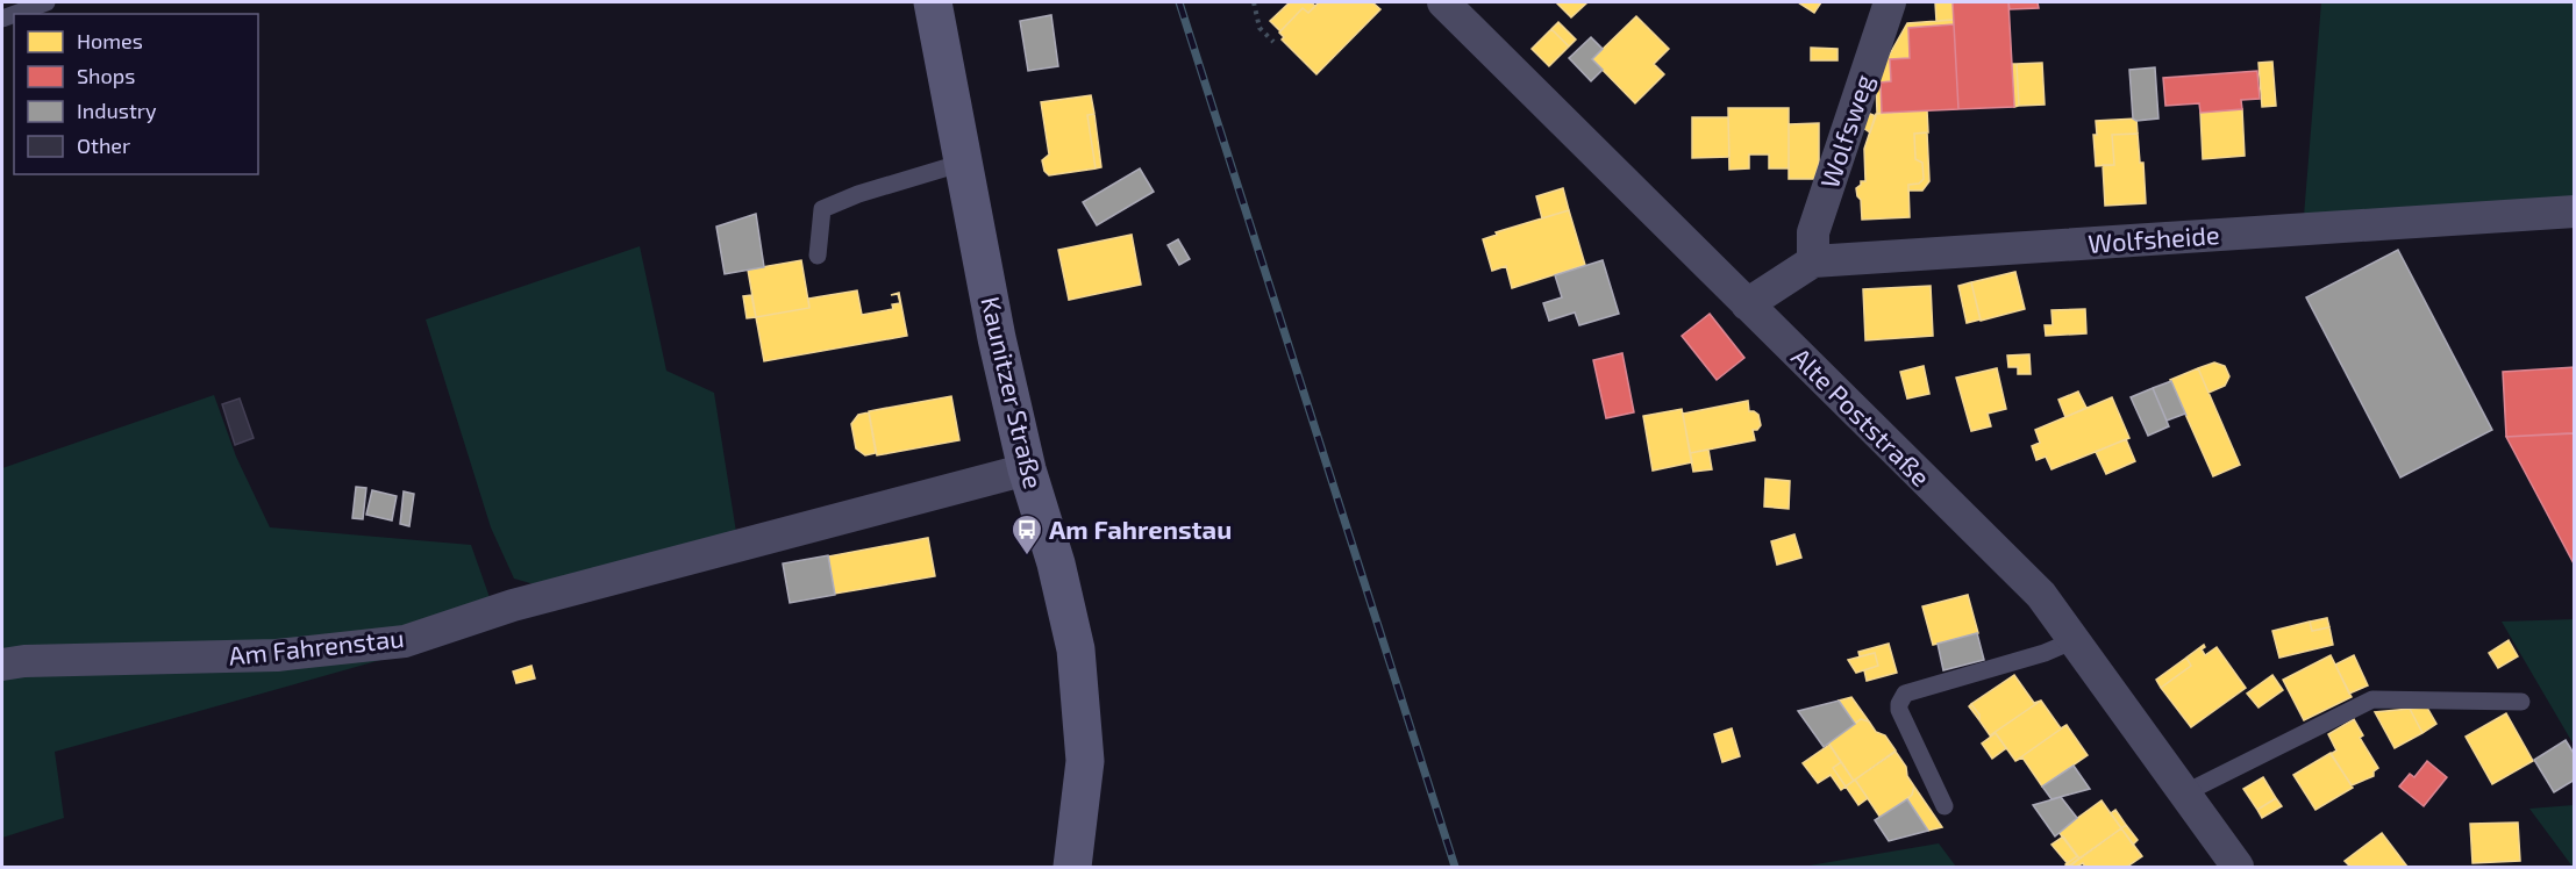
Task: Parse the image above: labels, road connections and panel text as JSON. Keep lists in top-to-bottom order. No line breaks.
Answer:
{"streets":{"street":["Wolfsweg","Wolfsheide","Kaunitzer Straße","Alte Poststraße","Am Fahrenstau"]},"crossings":[["Wolfsweg","Wolfsheide"],["Wolfsheide","Alte Poststraße"],["Kaunitzer Straße","Am Fahrenstau"]],"places":{"bus stop":["Am Fahrenstau"]},"legend":["Homes","Shops","Industry","Other"]}
